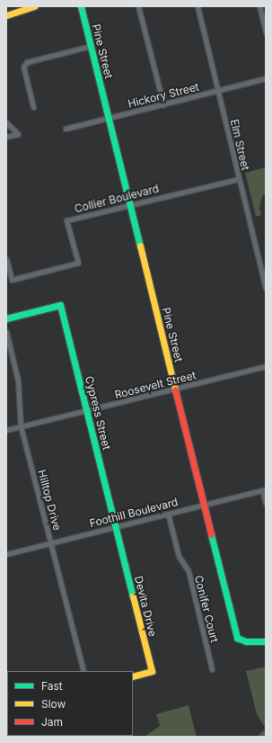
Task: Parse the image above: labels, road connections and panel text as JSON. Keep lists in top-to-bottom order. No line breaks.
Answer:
{"streets":{"street":["Pine Street","Hickory Street","Elm Street","Collier Boulevard","Roosevelt Street","Cypress Street","Hilltop Drive","Foothill Boulevard","Devita Drive","Conifer Court"]},"crossings":[["Pine Street","Hickory Street"],["Pine Street","Collier Boulevard"],["Pine Street","Roosevelt Street"],["Pine Street","Foothill Boulevard"],["Hickory Street","Elm Street"],["Elm Street","Collier Boulevard"],["Roosevelt Street","Cypress Street"],["Roosevelt Street","Hilltop Drive"],["Cypress Street","Foothill Boulevard"],["Cypress Street","Devita Drive"],["Hilltop Drive","Foothill Boulevard"],["Foothill Boulevard","Devita Drive"],["Foothill Boulevard","Conifer Court"]],"legend":["Fast","Slow","Jam"]}
